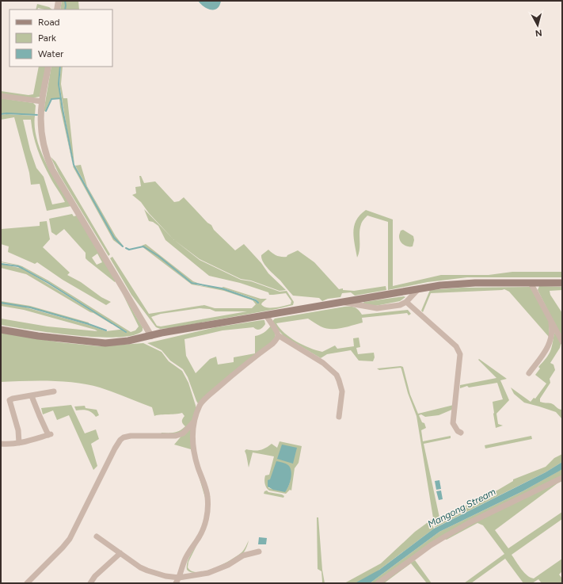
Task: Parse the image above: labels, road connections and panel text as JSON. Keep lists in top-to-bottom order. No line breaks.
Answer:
{"water":["Mangong Stream"],"legend":["Road","Park","Water"],"north":"bottom"}
